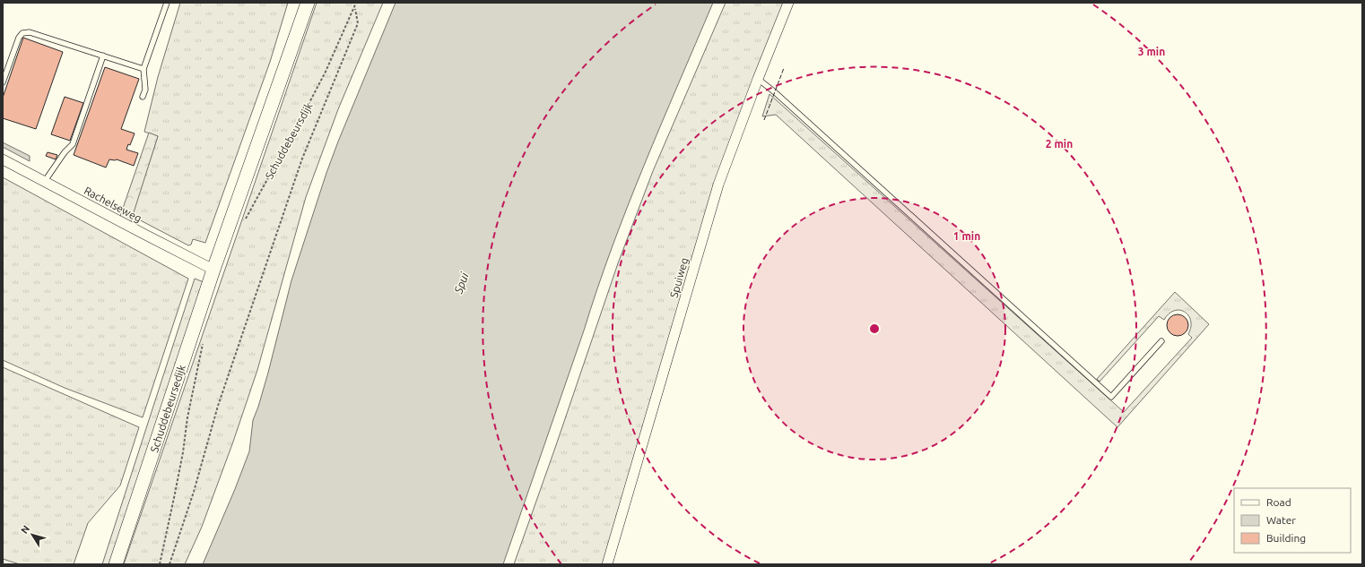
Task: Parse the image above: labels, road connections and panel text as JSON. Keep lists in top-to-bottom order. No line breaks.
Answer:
{"streets":{"street":["Schuddebeursdijk","Rachelseweg","Spuiweg","Schuddebeursedijk"]},"crossings":[["Schuddebeursdijk","Schuddebeursedijk"],["Rachelseweg","Schuddebeursedijk"]],"water":["Spui"],"legend":["Road","Water","Building"],"north":"top left","rings":["3 min","2 min","1 min"]}
